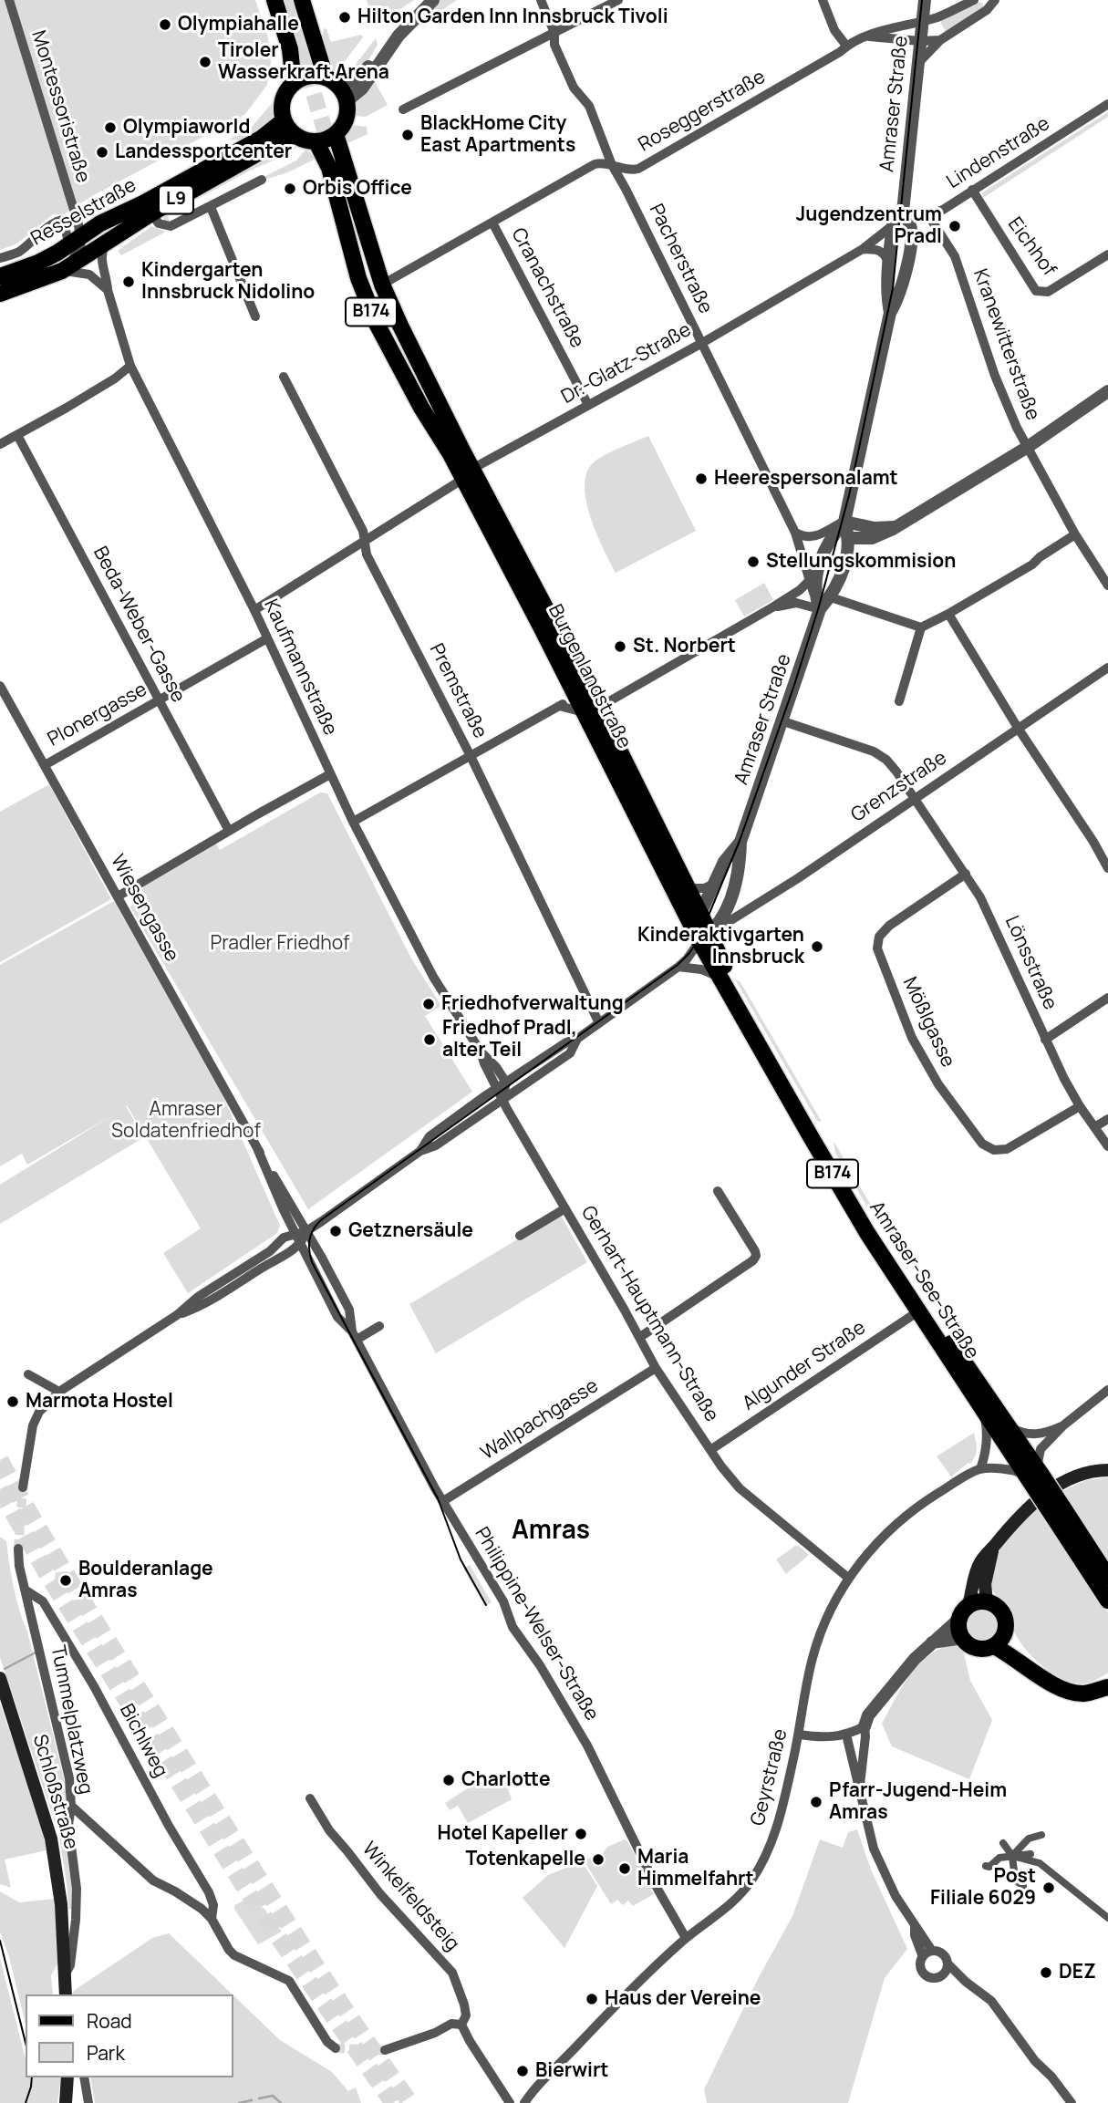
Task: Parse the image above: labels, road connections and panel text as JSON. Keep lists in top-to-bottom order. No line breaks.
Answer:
{"streets":{"main road":["L9","Resselstraße","B174","Burgenlandstraße","Amraser-See-Straße","Schloßstraße"],"street":["Amraser Straße","Montessoristraße","Roseggerstraße","Lindenstraße","Eichhof","Pacherstraße","Cranachstraße","Kranewitterstraße","Dr.-Glatz-Straße","Beda-Weber-Gasse","Kaufmannstraße","Premstraße","Plonergasse","Grenzstraße","Wiesengasse","Lönsstraße","Mößlgasse","Gerhart-Hauptmann-Straße","Algunder Straße","Wallpachgasse","Philippine-Welser-Straße","Tummelplatzweg","Bichlweg","Geyrstraße","Winkelfeldsteig"]},"crossings":[["Amraser Straße","Roseggerstraße"],["Amraser Straße","Pacherstraße"],["Amraser Straße","Dr.-Glatz-Straße"],["Amraser Straße","Kaufmannstraße"],["Amraser Straße","Burgenlandstraße"],["Amraser Straße","Premstraße"],["Amraser Straße","Grenzstraße"],["Amraser Straße","Wiesengasse"],["Amraser Straße","Lönsstraße"],["Amraser Straße","Amraser-See-Straße"],["Amraser Straße","Gerhart-Hauptmann-Straße"],["Amraser Straße","Philippine-Welser-Straße"],["Montessoristraße","Resselstraße"],["Roseggerstraße","Pacherstraße"],["Roseggerstraße","Cranachstraße"],["Roseggerstraße","B174"],["Lindenstraße","Eichhof"],["Lindenstraße","Kranewitterstraße"],["Resselstraße","B174"],["Resselstraße","Kaufmannstraße"],["Pacherstraße","Dr.-Glatz-Straße"],["Cranachstraße","Dr.-Glatz-Straße"],["B174","Burgenlandstraße"],["Dr.-Glatz-Straße","Kaufmannstraße"],["Dr.-Glatz-Straße","Burgenlandstraße"],["Dr.-Glatz-Straße","Premstraße"],["Beda-Weber-Gasse","Plonergasse"],["Kaufmannstraße","Plonergasse"],["Kaufmannstraße","Gerhart-Hauptmann-Straße"],["Burgenlandstraße","Grenzstraße"],["Burgenlandstraße","Amraser-See-Straße"],["Plonergasse","Wiesengasse"],["Grenzstraße","Lönsstraße"],["Grenzstraße","Amraser-See-Straße"],["Wiesengasse","Philippine-Welser-Straße"],["Lönsstraße","Mößlgasse"],["Amraser-See-Straße","Algunder Straße"],["Gerhart-Hauptmann-Straße","Algunder Straße"],["Gerhart-Hauptmann-Straße","Wallpachgasse"],["Gerhart-Hauptmann-Straße","Geyrstraße"],["Wallpachgasse","Philippine-Welser-Straße"],["Philippine-Welser-Straße","Geyrstraße"],["Tummelplatzweg","Bichlweg"],["Tummelplatzweg","Schloßstraße"]],"districts":["Amras"],"parks":["Pradler Friedhof","Amraser Soldatenfriedhof"],"places":["Hilton Garden Inn Innsbruck Tivoli","Olympiahalle","Tiroler Wasserkraft Arena","Olympiaworld","BlackHome City East Apartments","Landessportcenter","Orbis Office","Jugendzentrum Pradl","Kindergarten Innsbruck Nidolino","Heerespersonalamt","Stellungskommision","St. Norbert","Kinderaktivgarten Innsbruck","Friedhofverwaltung","Friedhof Pradl, alter Teil","Getznersäule","Marmota Hostel","Boulderanlage Amras","Charlotte","Pfarr-Jugend-Heim Amras","Hotel Kapeller","Totenkapelle","Maria Himmelfahrt","Post Filiale 6029","DEZ","Haus der Vereine","Bierwirt"],"legend":["Road","Park"]}
